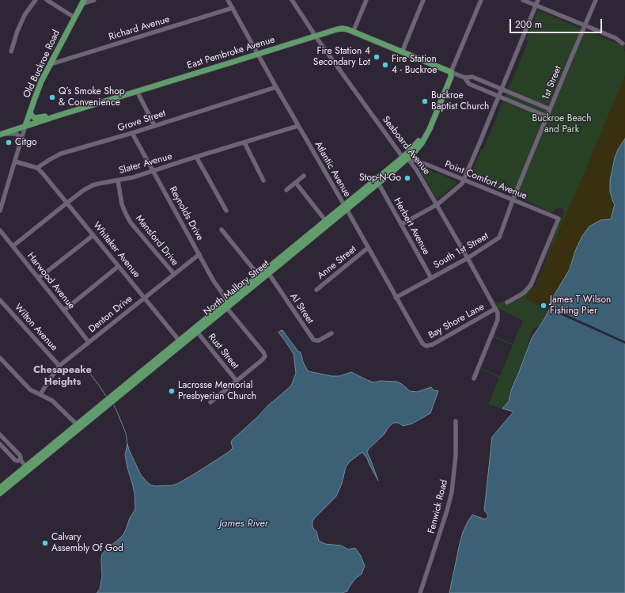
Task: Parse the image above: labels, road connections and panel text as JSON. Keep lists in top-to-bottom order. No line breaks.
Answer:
{"streets":{"main road":["East Pembroke Avenue","Old Buckroe Road","North Mallory Street"],"street":["Richard Avenue","1st Street","Grove Street","Seaboard Avenue","Slater Avenue","Atlantic Avenue","Point Comfort Avenue","Reynolds Drive","Herbert Avenue","Mansford Drive","Whitaker Avenue","South 1st Street","Anne Street","Harwood Avenue","Al Street","Denton Drive","Bay Shore Lane","Wilton Avenue","Rust Street","Fenwick Road"]},"crossings":[["Richard Avenue","Old Buckroe Road"],["Richard Avenue","Atlantic Avenue"],["East Pembroke Avenue","Old Buckroe Road"],["East Pembroke Avenue","1st Street"],["East Pembroke Avenue","Seaboard Avenue"],["East Pembroke Avenue","Atlantic Avenue"],["East Pembroke Avenue","North Mallory Street"],["1st Street","Point Comfort Avenue"],["1st Street","South 1st Street"],["Grove Street","Atlantic Avenue"],["Grove Street","Reynolds Drive"],["Grove Street","Whitaker Avenue"],["Seaboard Avenue","Point Comfort Avenue"],["Seaboard Avenue","South 1st Street"],["Seaboard Avenue","North Mallory Street"],["Seaboard Avenue","Bay Shore Lane"],["Slater Avenue","Atlantic Avenue"],["Slater Avenue","Reynolds Drive"],["Slater Avenue","Mansford Drive"],["Slater Avenue","Whitaker Avenue"],["Slater Avenue","Harwood Avenue"],["Atlantic Avenue","South 1st Street"],["Atlantic Avenue","Anne Street"],["Atlantic Avenue","North Mallory Street"],["Atlantic Avenue","Bay Shore Lane"],["Point Comfort Avenue","South 1st Street"],["Point Comfort Avenue","North Mallory Street"],["Reynolds Drive","North Mallory Street"],["Reynolds Drive","Denton Drive"],["Reynolds Drive","Rust Street"],["Herbert Avenue","South 1st Street"],["Herbert Avenue","North Mallory Street"],["Mansford Drive","Denton Drive"],["Whitaker Avenue","North Mallory Street"],["Whitaker Avenue","Denton Drive"],["Harwood Avenue","Denton Drive"],["North Mallory Street","Al Street"],["North Mallory Street","Rust Street"],["Denton Drive","Wilton Avenue"]],"districts":["Chesapeake Heights"],"water":["James River"],"parks":["Buckroe Beach and Park"],"places":["Fire Station 4 Secondary Lot","Fire Station 4 - Buckroe","Q’s Smoke Shop & Convenience","Buckroe Baptist Church","Citgo","Stop-N-Go","James T Wilson Fishing Pier","Lacrosse Memorial Presbyerian Church","Calvary Assembly Of God"],"scale_bar":"200 m"}
